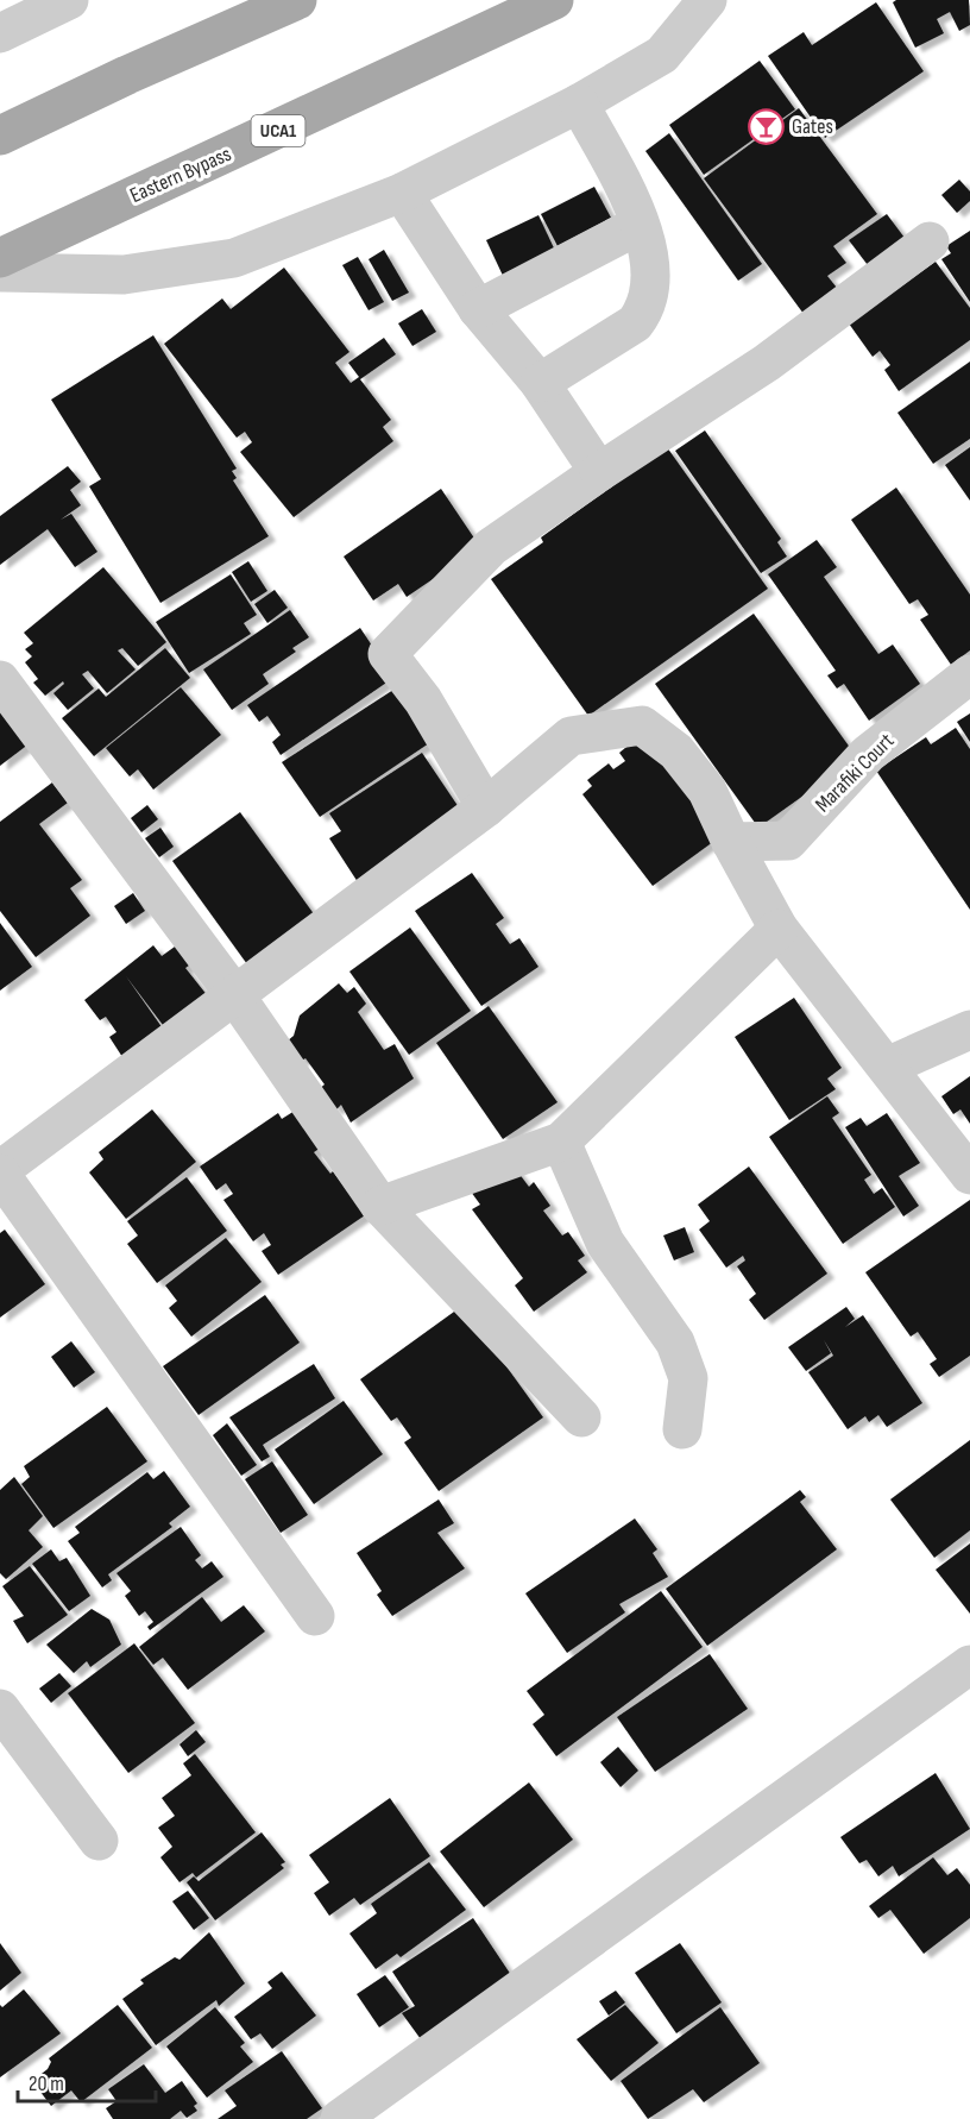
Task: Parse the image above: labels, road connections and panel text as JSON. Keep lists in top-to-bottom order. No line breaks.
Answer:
{"streets":{"main road":["UCA1","Eastern Bypass"],"street":["Marafiki Court"]},"places":{"bar":["Gates"]},"scale_bar":"20 m"}
